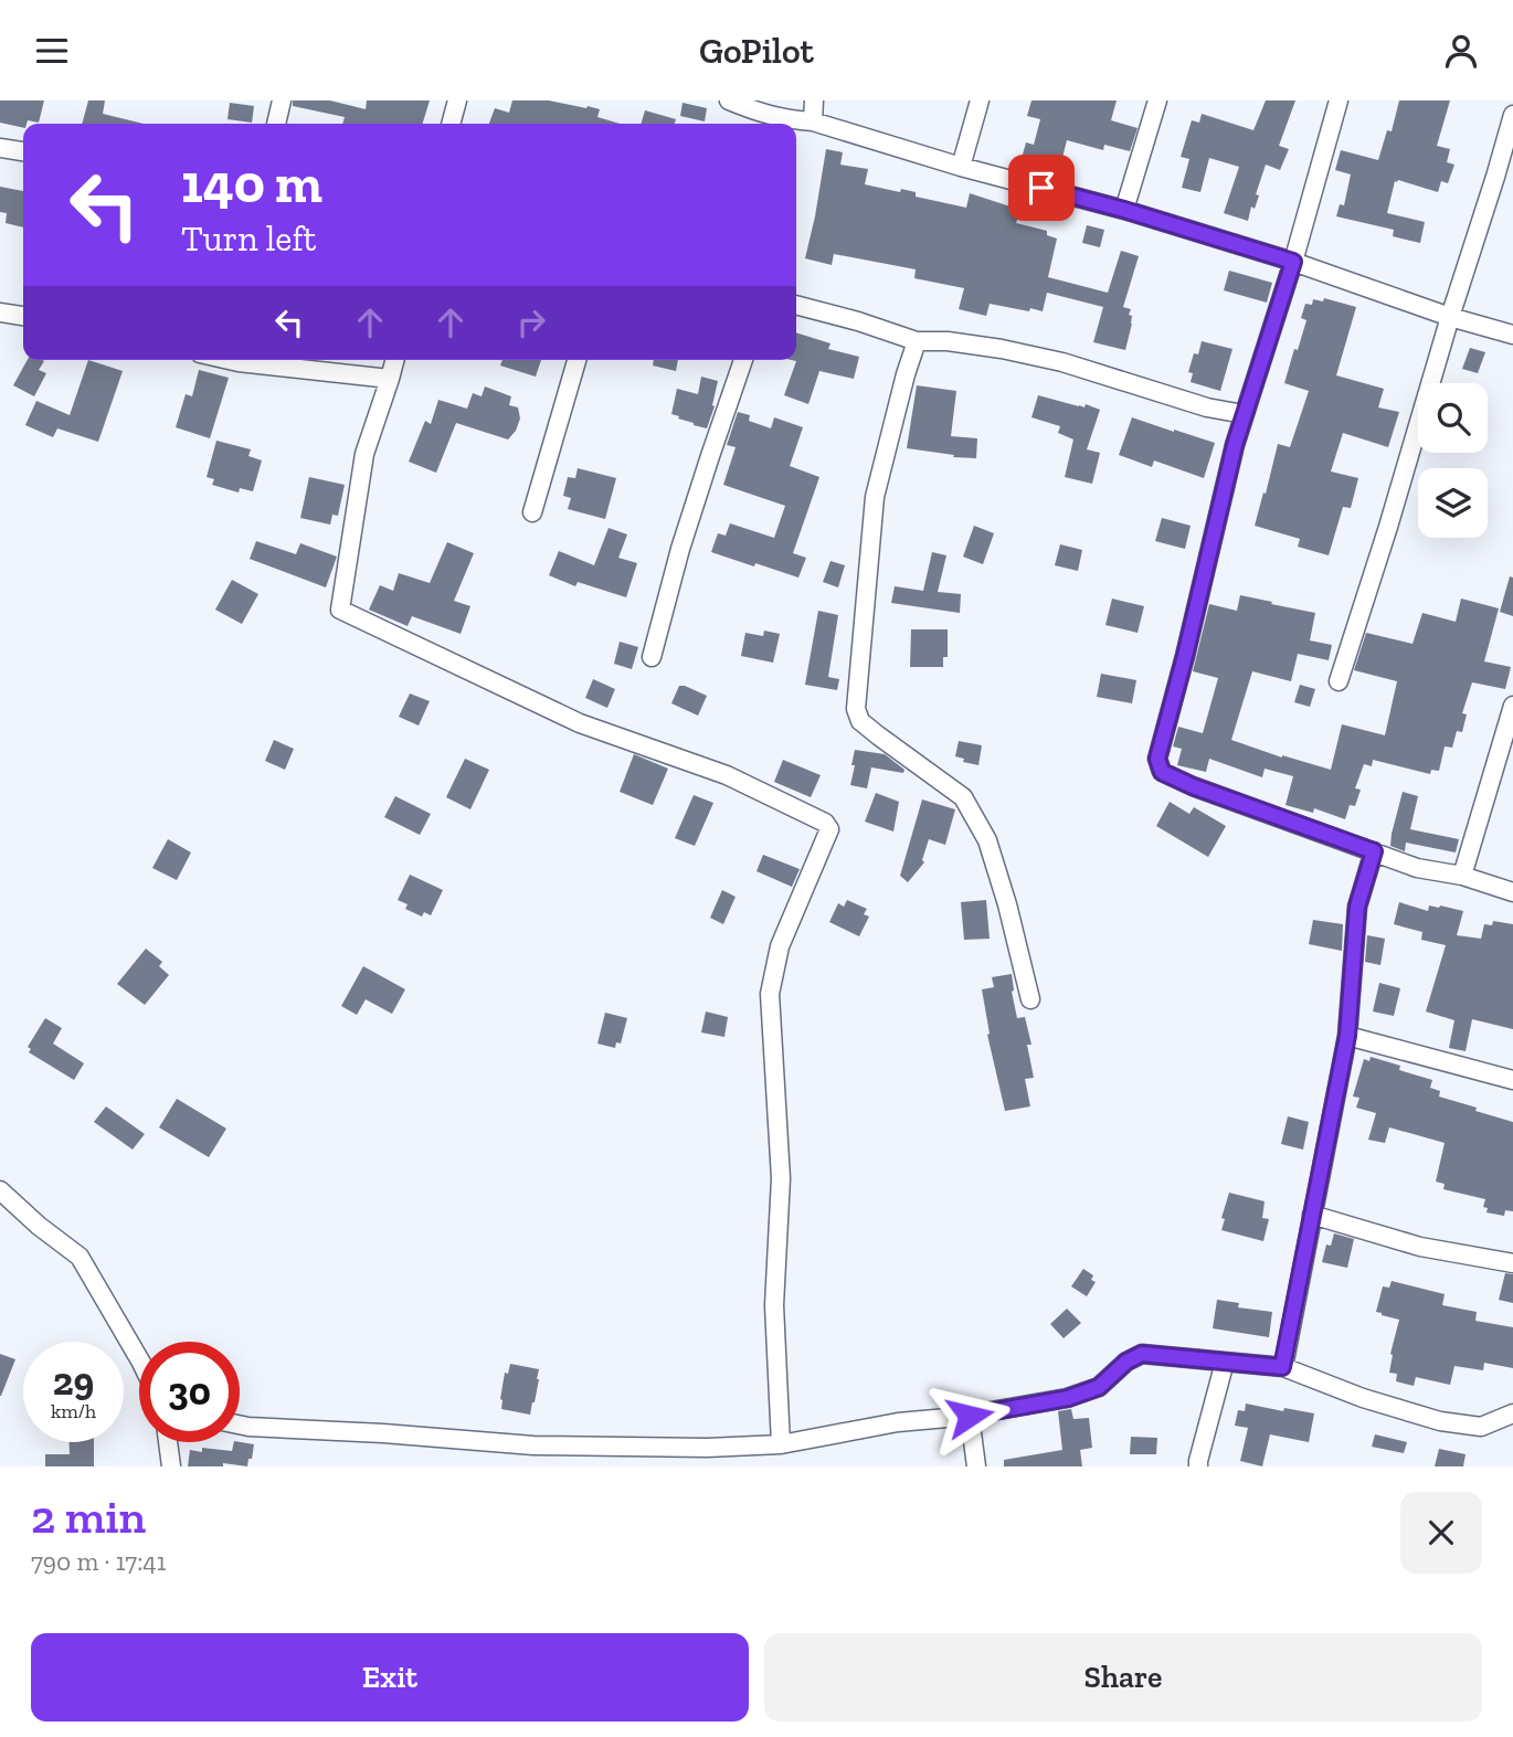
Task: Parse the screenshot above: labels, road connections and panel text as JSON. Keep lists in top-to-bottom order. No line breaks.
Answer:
{"page":{"header":"GoPilot","turn":["140 m","Turn left"],"speed":"29 km/h","limit":"30","heading":["2 min","790 m · 17:41"],"buttons":["Exit","Share"]}}
